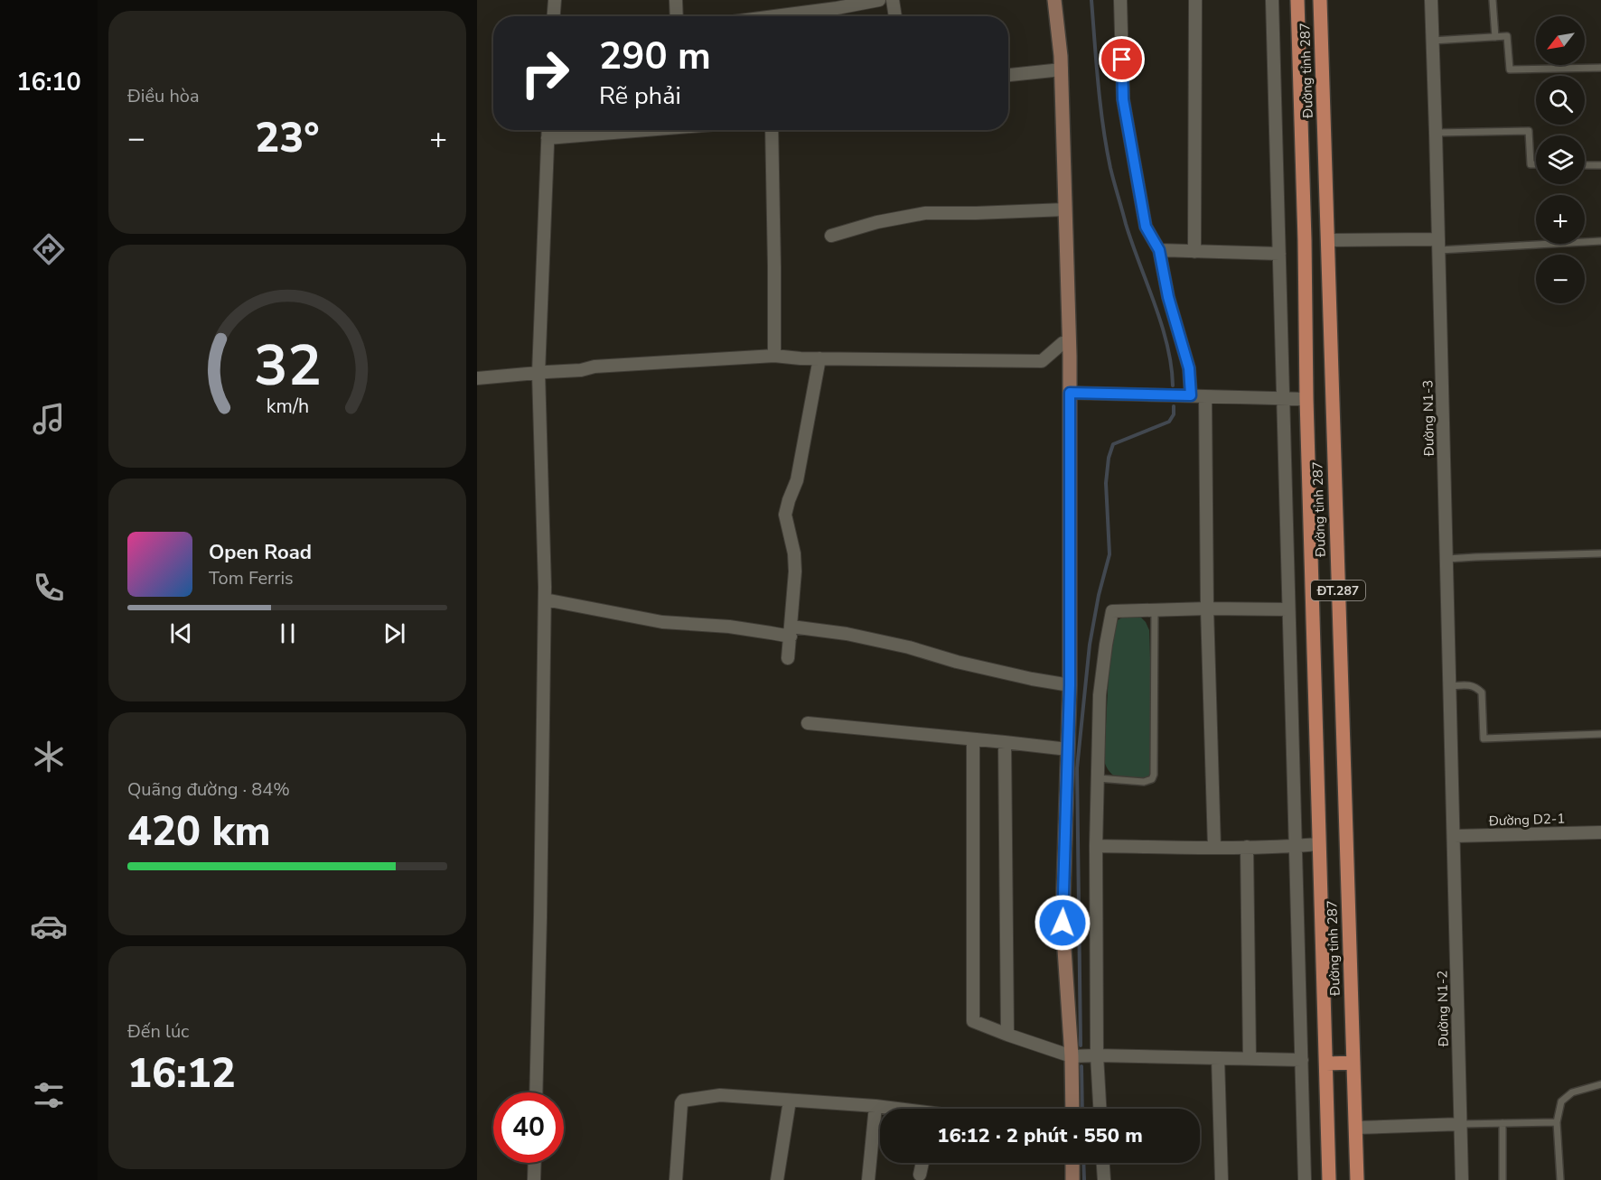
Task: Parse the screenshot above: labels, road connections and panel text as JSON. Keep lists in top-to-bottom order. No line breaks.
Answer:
{"streets":{"main road":["Đường tỉnh 287","ĐT.287"],"street":["Đường N1-3","Đường D2-1","Đường N1-2"]},"crossings":[["Đường N1-3","Đường D2-1"],["Đường N1-3","Đường N1-2"],["Đường D2-1","Đường N1-2"]],"north":"bottom left","page":{"tabs":"16:10","tile":["Điều hòa",["Quãng đường · 84%","420 km"],["Đến lúc","16:12"]],"map_buttons":["+","−"],"turn":["290 m","Rẽ phải"],"heat":["−","23°","+"],"song":["Open Road","Tom Ferris"],"limit":"40","trip":"16:12 · 2 phút · 550 m","gauge":["32","km/h"]}}
